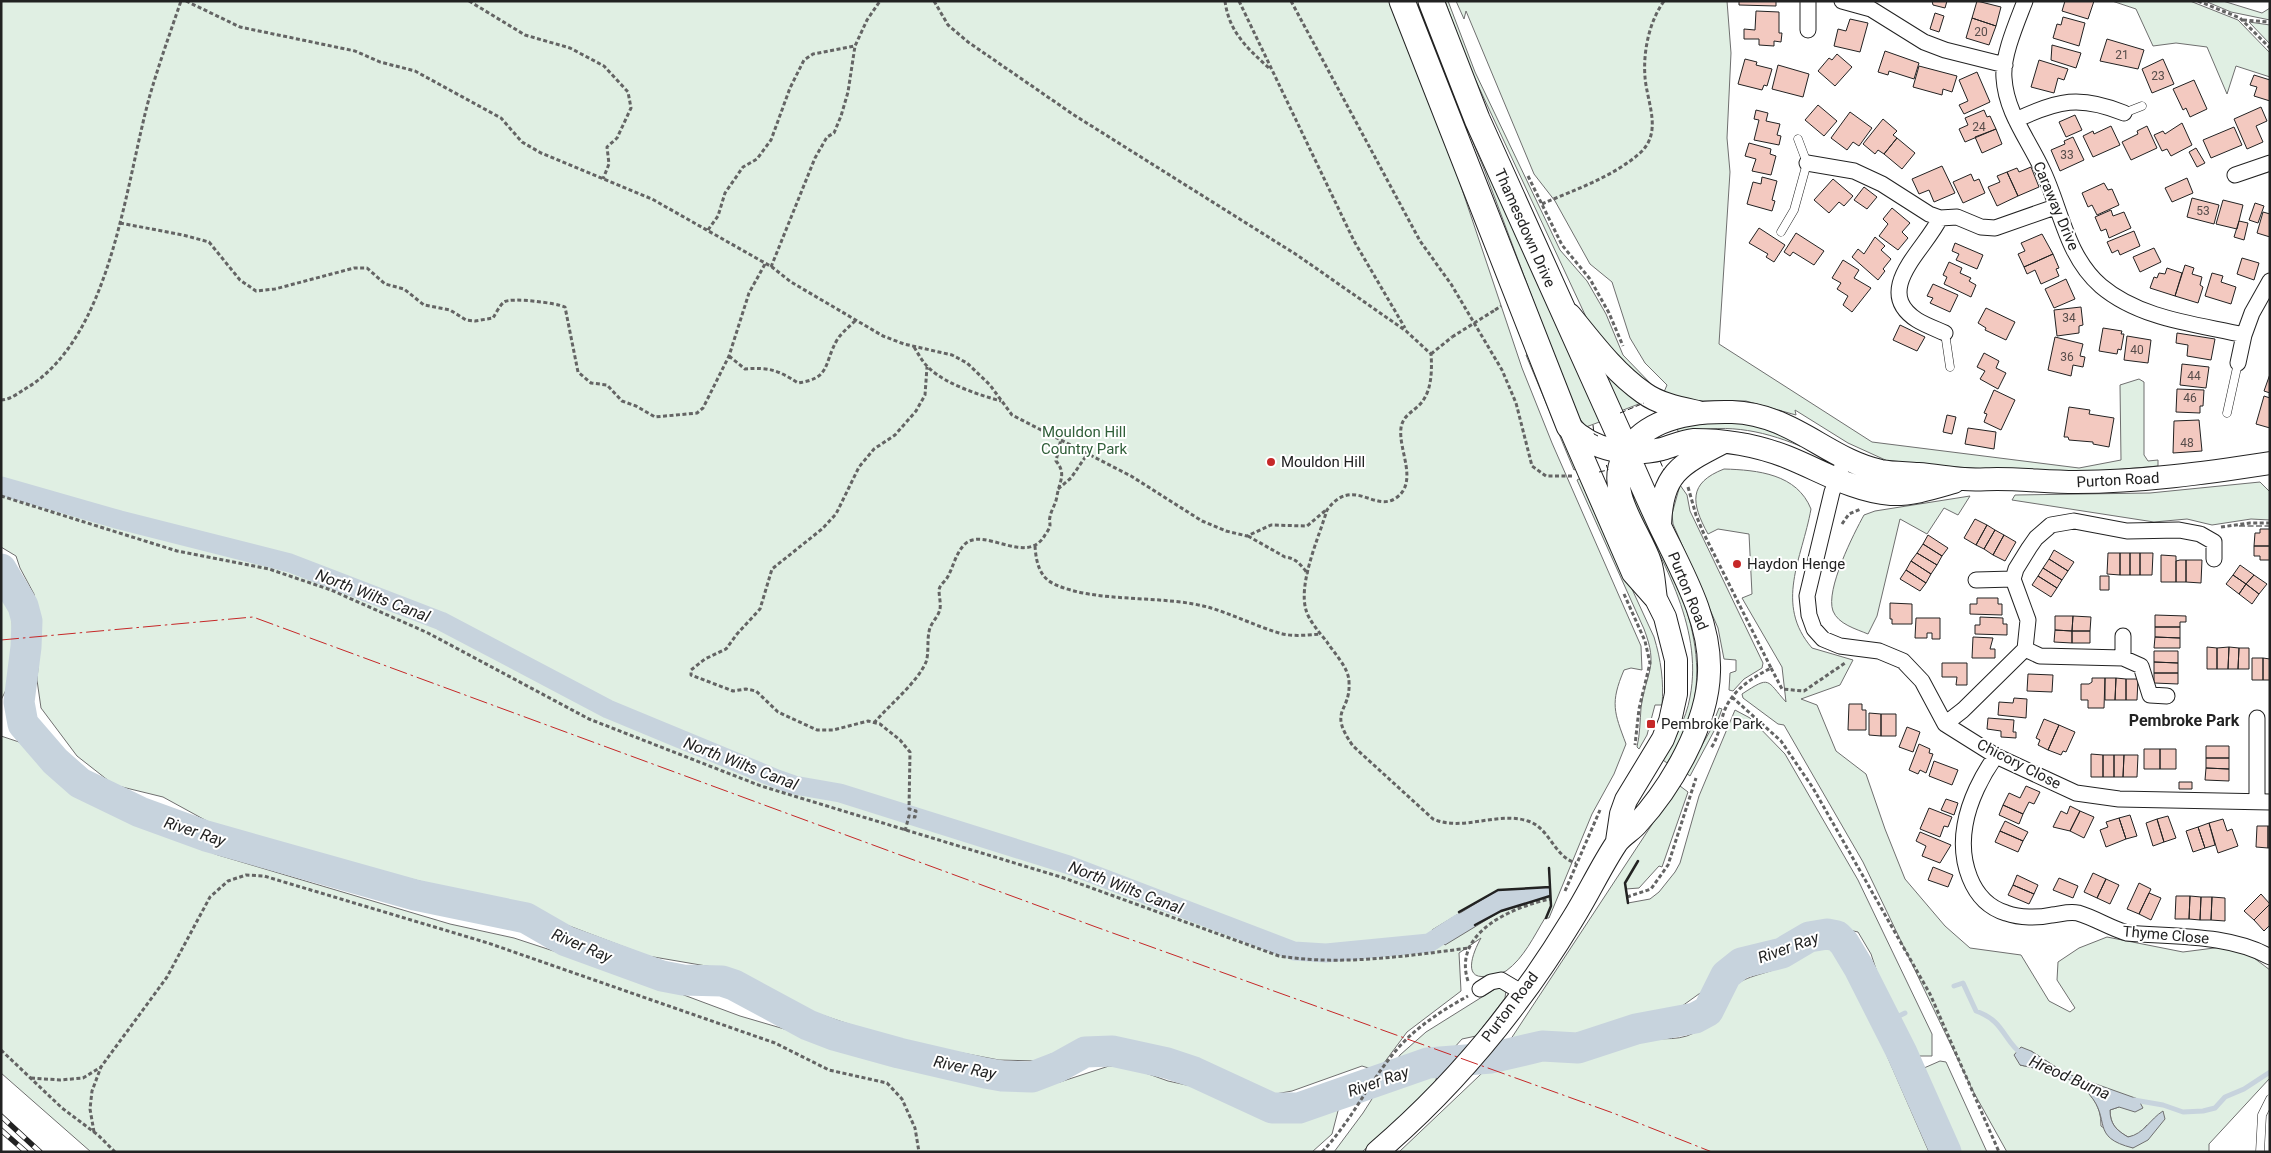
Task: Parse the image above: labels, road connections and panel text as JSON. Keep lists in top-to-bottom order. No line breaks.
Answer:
{"streets":{"main road":["Thamesdown Drive","Purton Road"],"street":["Caraway Drive","Chicory Close","Thyme Close"]},"crossings":[["Thamesdown Drive","Purton Road"],["Purton Road","Chicory Close"],["Chicory Close","Thyme Close"]],"districts":["Pembroke Park"],"water":["North Wilts Canal","River Ray","Hreod Burna"],"parks":["Mouldon Hill Country Park"],"places":{"other":["Mouldon Hill","Haydon Henge"],"transit":["Pembroke Park"]},"house_numbers":["20","21","23","24","33","53","34","40","36","44","46","48"]}
